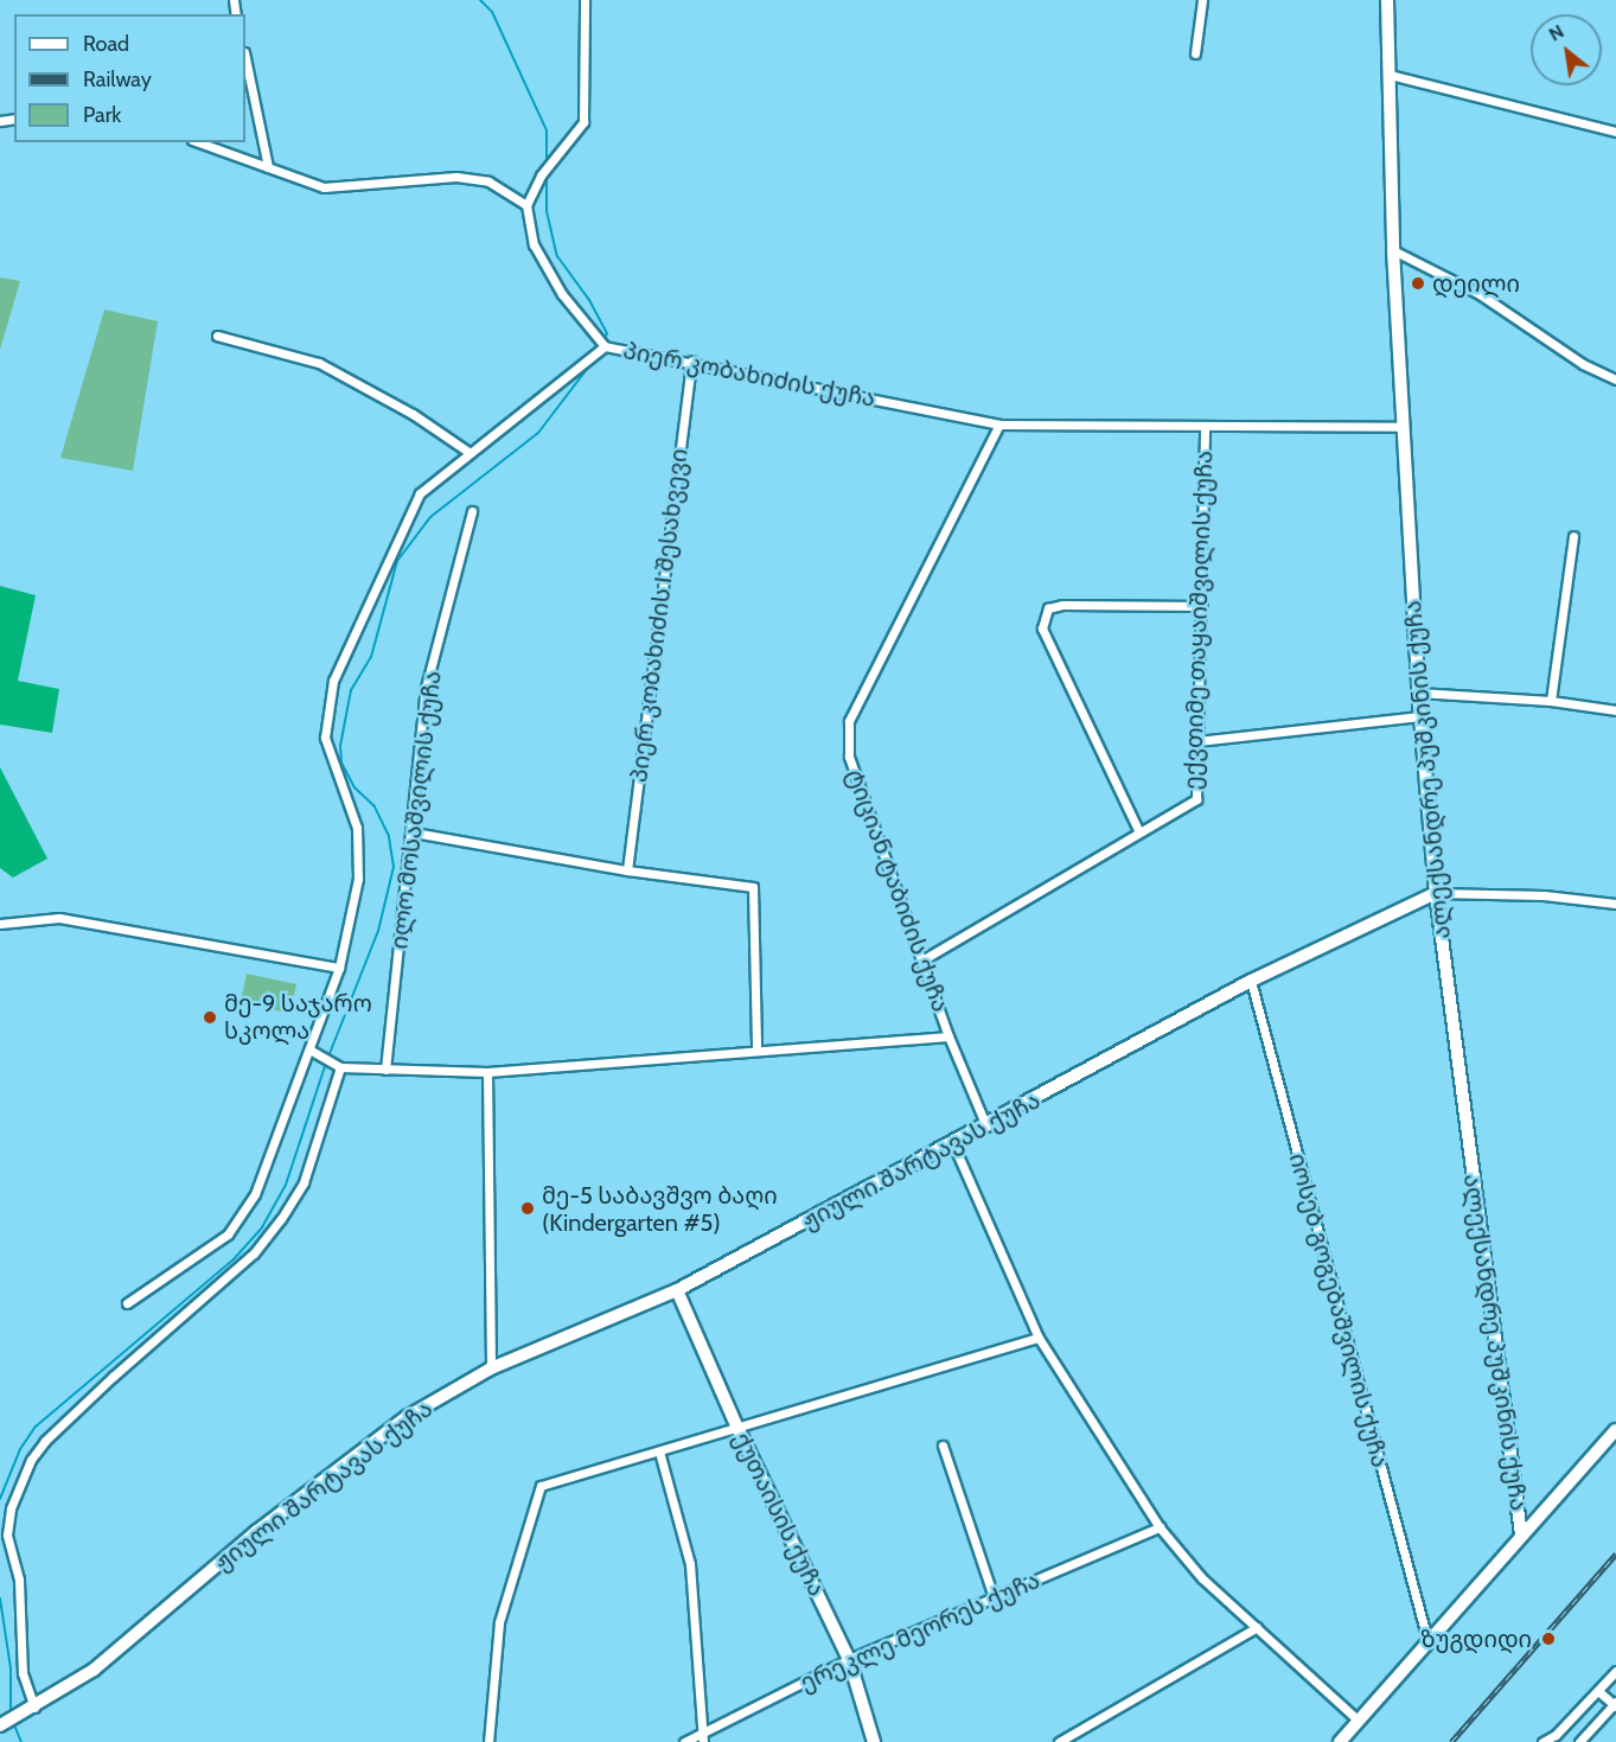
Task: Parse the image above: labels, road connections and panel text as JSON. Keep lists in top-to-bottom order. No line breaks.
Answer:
{"streets":{"street":["პიერ კობახიძის ქუჩა","პიერ კობახიძის I შესახვევი","ექვთიმე თაყაიშვილის ქუჩა","ალექსანდრე პუშკინის ქუჩა","ილო მოსაშვილის ქუჩა","ტიციან ტაბიძის ქუჩა","ჟიული შარტავას ქუჩა","იოსებ გოგებაშვილის ქუჩა","ქუთაისის ქუჩა","ერეკლე მეორეს ქუჩა"]},"crossings":[["პიერ კობახიძის ქუჩა","პიერ კობახიძის I შესახვევი"],["პიერ კობახიძის ქუჩა","ექვთიმე თაყაიშვილის ქუჩა"],["პიერ კობახიძის ქუჩა","ალექსანდრე პუშკინის ქუჩა"],["პიერ კობახიძის ქუჩა","ტიციან ტაბიძის ქუჩა"],["ექვთიმე თაყაიშვილის ქუჩა","ტიციან ტაბიძის ქუჩა"],["ალექსანდრე პუშკინის ქუჩა","ჟიული შარტავას ქუჩა"],["ტიციან ტაბიძის ქუჩა","ჟიული შარტავას ქუჩა"],["ჟიული შარტავას ქუჩა","იოსებ გოგებაშვილის ქუჩა"],["ჟიული შარტავას ქუჩა","ქუთაისის ქუჩა"],["ქუთაისის ქუჩა","ერეკლე მეორეს ქუჩა"]],"places":["დეილი","მე-9 საჯარო სკოლა","მე-5 საბავშვო ბაღი (Kindergarten #5)","ზუგდიდი"],"legend":["Road","Railway","Park"],"north":"top left"}
